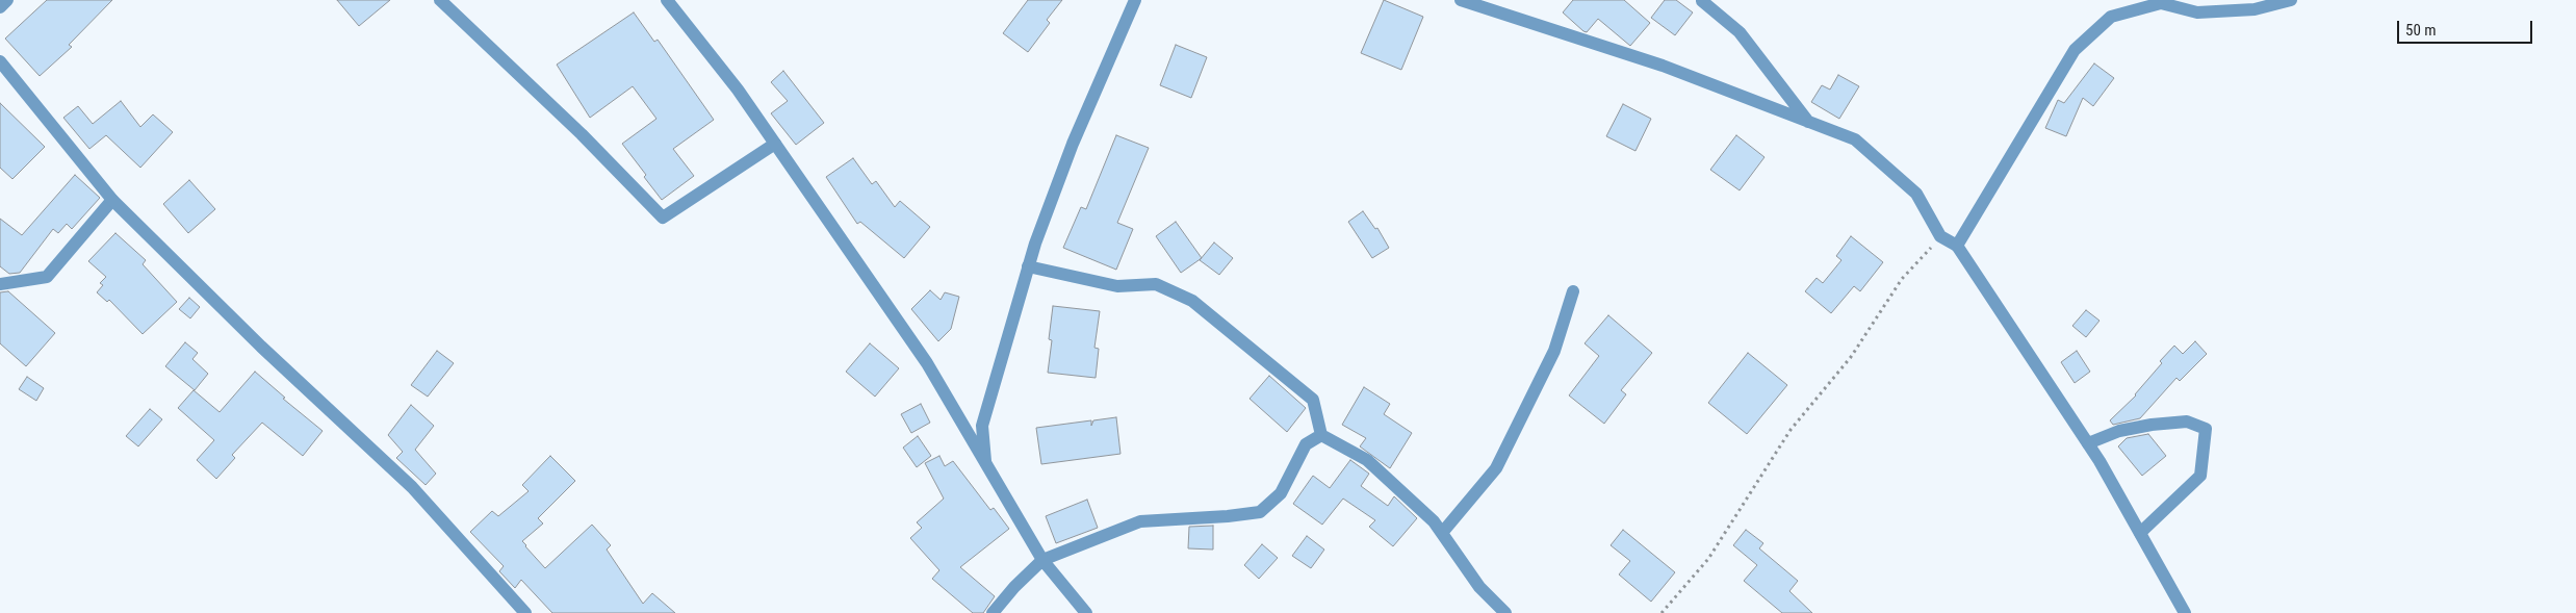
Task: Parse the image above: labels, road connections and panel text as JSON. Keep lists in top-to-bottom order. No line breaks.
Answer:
{"scale_bar":"50 m"}
